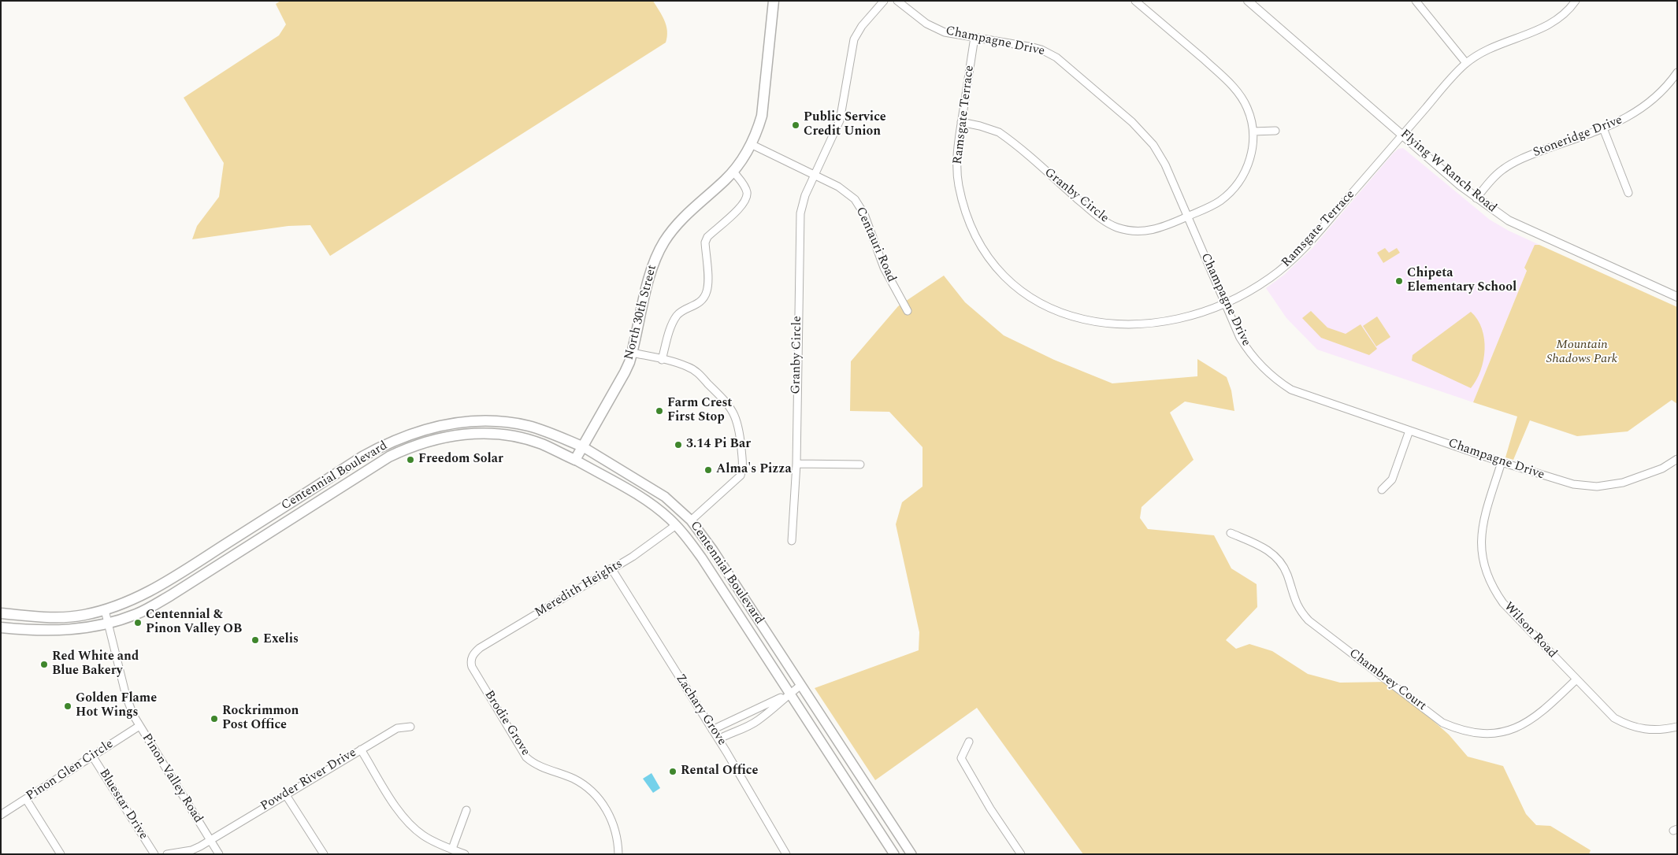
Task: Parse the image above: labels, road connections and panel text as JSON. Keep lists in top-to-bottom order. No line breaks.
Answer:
{"streets":{"main road":["North 30th Street","Centennial Boulevard"],"street":["Champagne Drive","Ramsgate Terrace","Stoneridge Drive","Flying W Ranch Road","Granby Circle","Centauri Road","Meredith Heights","Wilson Road","Chambrey Court","Zachary Grove","Brodie Grove","Pinon Glen Circle","Pinon Valley Road","Powder River Drive","Bluestar Drive"]},"crossings":[["Champagne Drive","Ramsgate Terrace"],["Champagne Drive","Granby Circle"],["Champagne Drive","Wilson Road"],["Ramsgate Terrace","Flying W Ranch Road"],["Ramsgate Terrace","Granby Circle"],["Stoneridge Drive","Flying W Ranch Road"],["Granby Circle","Centauri Road"],["Centauri Road","North 30th Street"],["North 30th Street","Centennial Boulevard"],["Centennial Boulevard","Meredith Heights"],["Centennial Boulevard","Pinon Valley Road"],["Meredith Heights","Zachary Grove"],["Meredith Heights","Brodie Grove"],["Wilson Road","Chambrey Court"],["Pinon Glen Circle","Pinon Valley Road"],["Pinon Glen Circle","Bluestar Drive"],["Pinon Valley Road","Powder River Drive"]],"parks":["Mountain Shadows Park"],"places":["Public Service Credit Union","Chipeta Elementary School","Farm Crest First Stop","3.14 Pi Bar","Freedom Solar","Alma's Pizza","Centennial & Pinon Valley OB","Exelis","Red White and Blue Bakery","Golden Flame Hot Wings","Rockrimmon Post Office","Rental Office"]}
